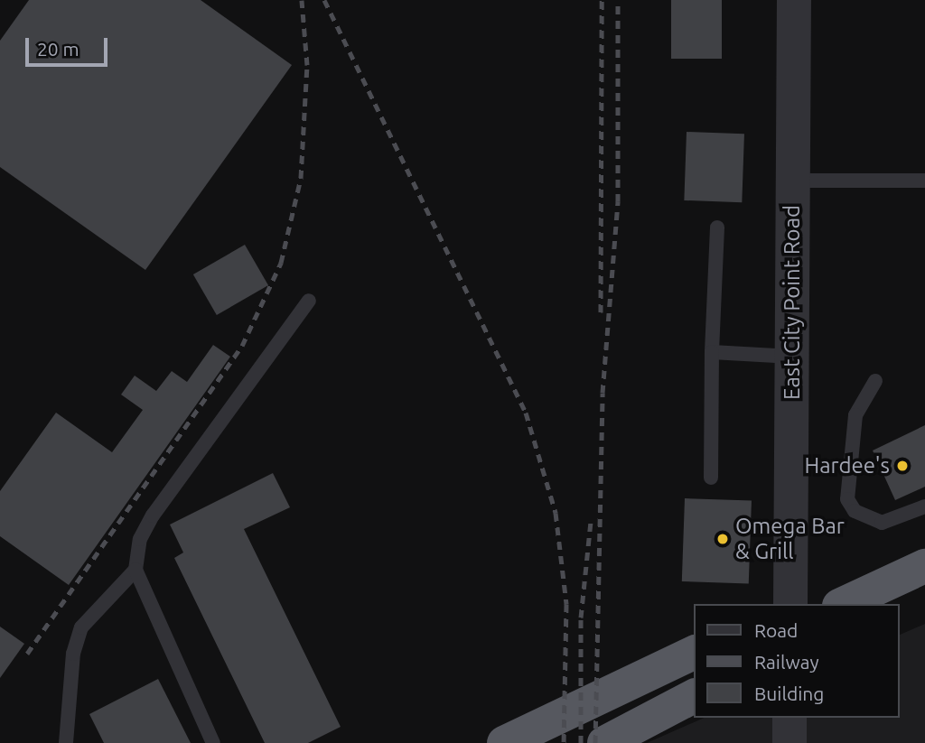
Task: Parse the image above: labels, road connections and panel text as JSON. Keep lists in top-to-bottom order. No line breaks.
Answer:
{"streets":{"street":["East City Point Road"]},"places":["Hardee's","Omega Bar & Grill"],"legend":["Road","Railway","Building"],"scale_bar":"20 m"}
